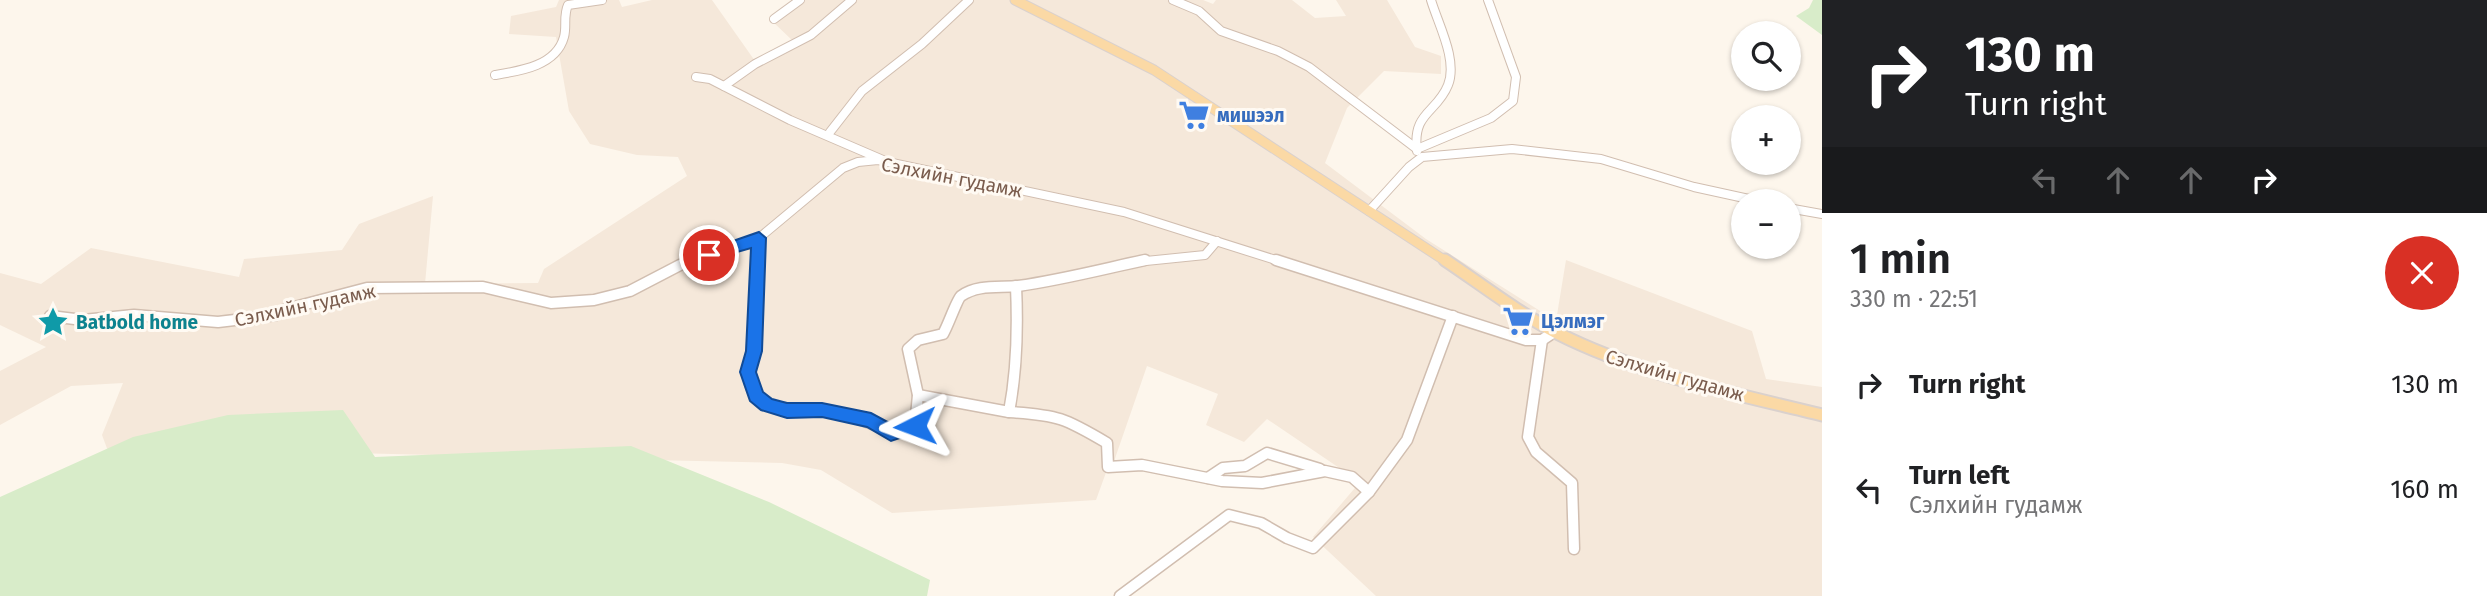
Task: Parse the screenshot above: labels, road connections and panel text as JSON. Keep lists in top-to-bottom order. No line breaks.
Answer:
{"streets":{"main road":["Сэлхийн гудамж"]},"places":{"supermarket":["мишээл","Цэлмэг"],"place":["Batbold home"]},"page":{"turn":["130 m","Turn right"],"map_buttons":["+","−"],"heading":["1 min","330 m · 22:51"],"list":[{"name":"Turn right","value":"130 m"},{"name":"Turn left","note":"Сэлхийн гудамж","value":"160 m"}]}}
